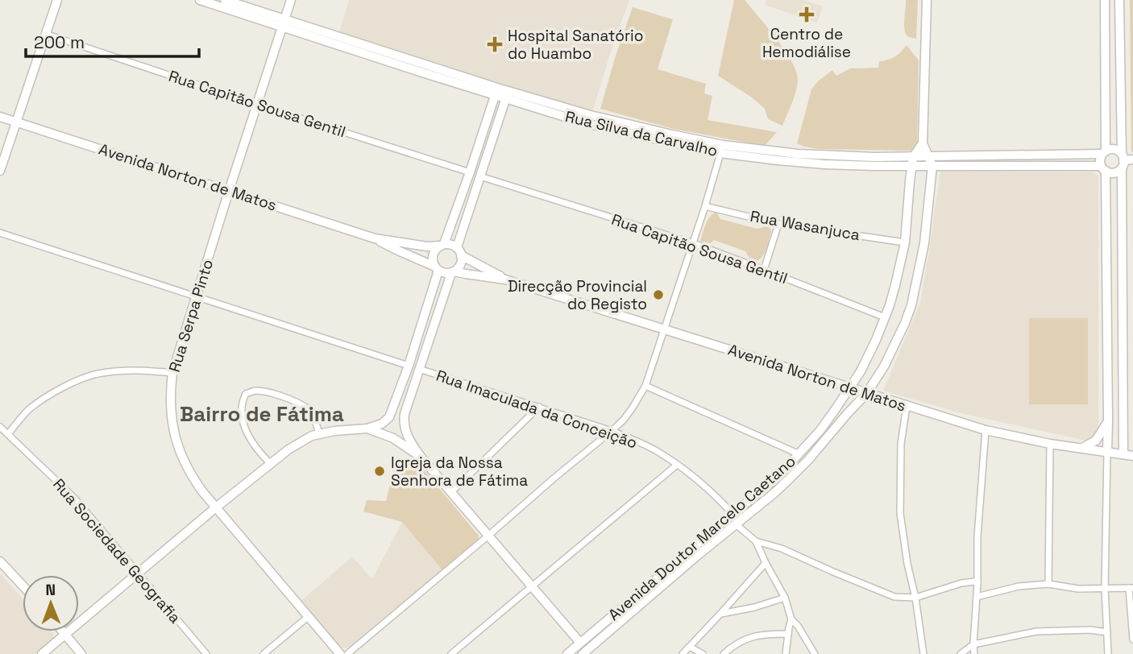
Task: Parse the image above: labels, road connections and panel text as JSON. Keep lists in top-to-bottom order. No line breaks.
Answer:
{"streets":{"street":["Rua Capitão Sousa Gentil","Rua Silva da Carvalho","Avenida Norton de Matos","Rua Wasanjuca","Rua Serpa Pinto","Rua Imaculada da Conceição","Avenida Doutor Marcelo Caetano","Rua Sociedade Geografia"]},"crossings":[["Rua Capitão Sousa Gentil","Rua Serpa Pinto"],["Rua Capitão Sousa Gentil","Avenida Doutor Marcelo Caetano"],["Rua Silva da Carvalho","Rua Serpa Pinto"],["Rua Silva da Carvalho","Avenida Doutor Marcelo Caetano"],["Avenida Norton de Matos","Rua Serpa Pinto"],["Avenida Norton de Matos","Avenida Doutor Marcelo Caetano"],["Rua Wasanjuca","Avenida Doutor Marcelo Caetano"],["Rua Imaculada da Conceição","Avenida Doutor Marcelo Caetano"]],"districts":["Bairro de Fátima"],"places":{"health":["Centro de Hemodiálise","Hospital Sanatório do Huambo"],"other":["Direcção Provincial do Registo","Igreja da Nossa Senhora de Fátima"]},"scale_bar":"200 m","north":"top"}
